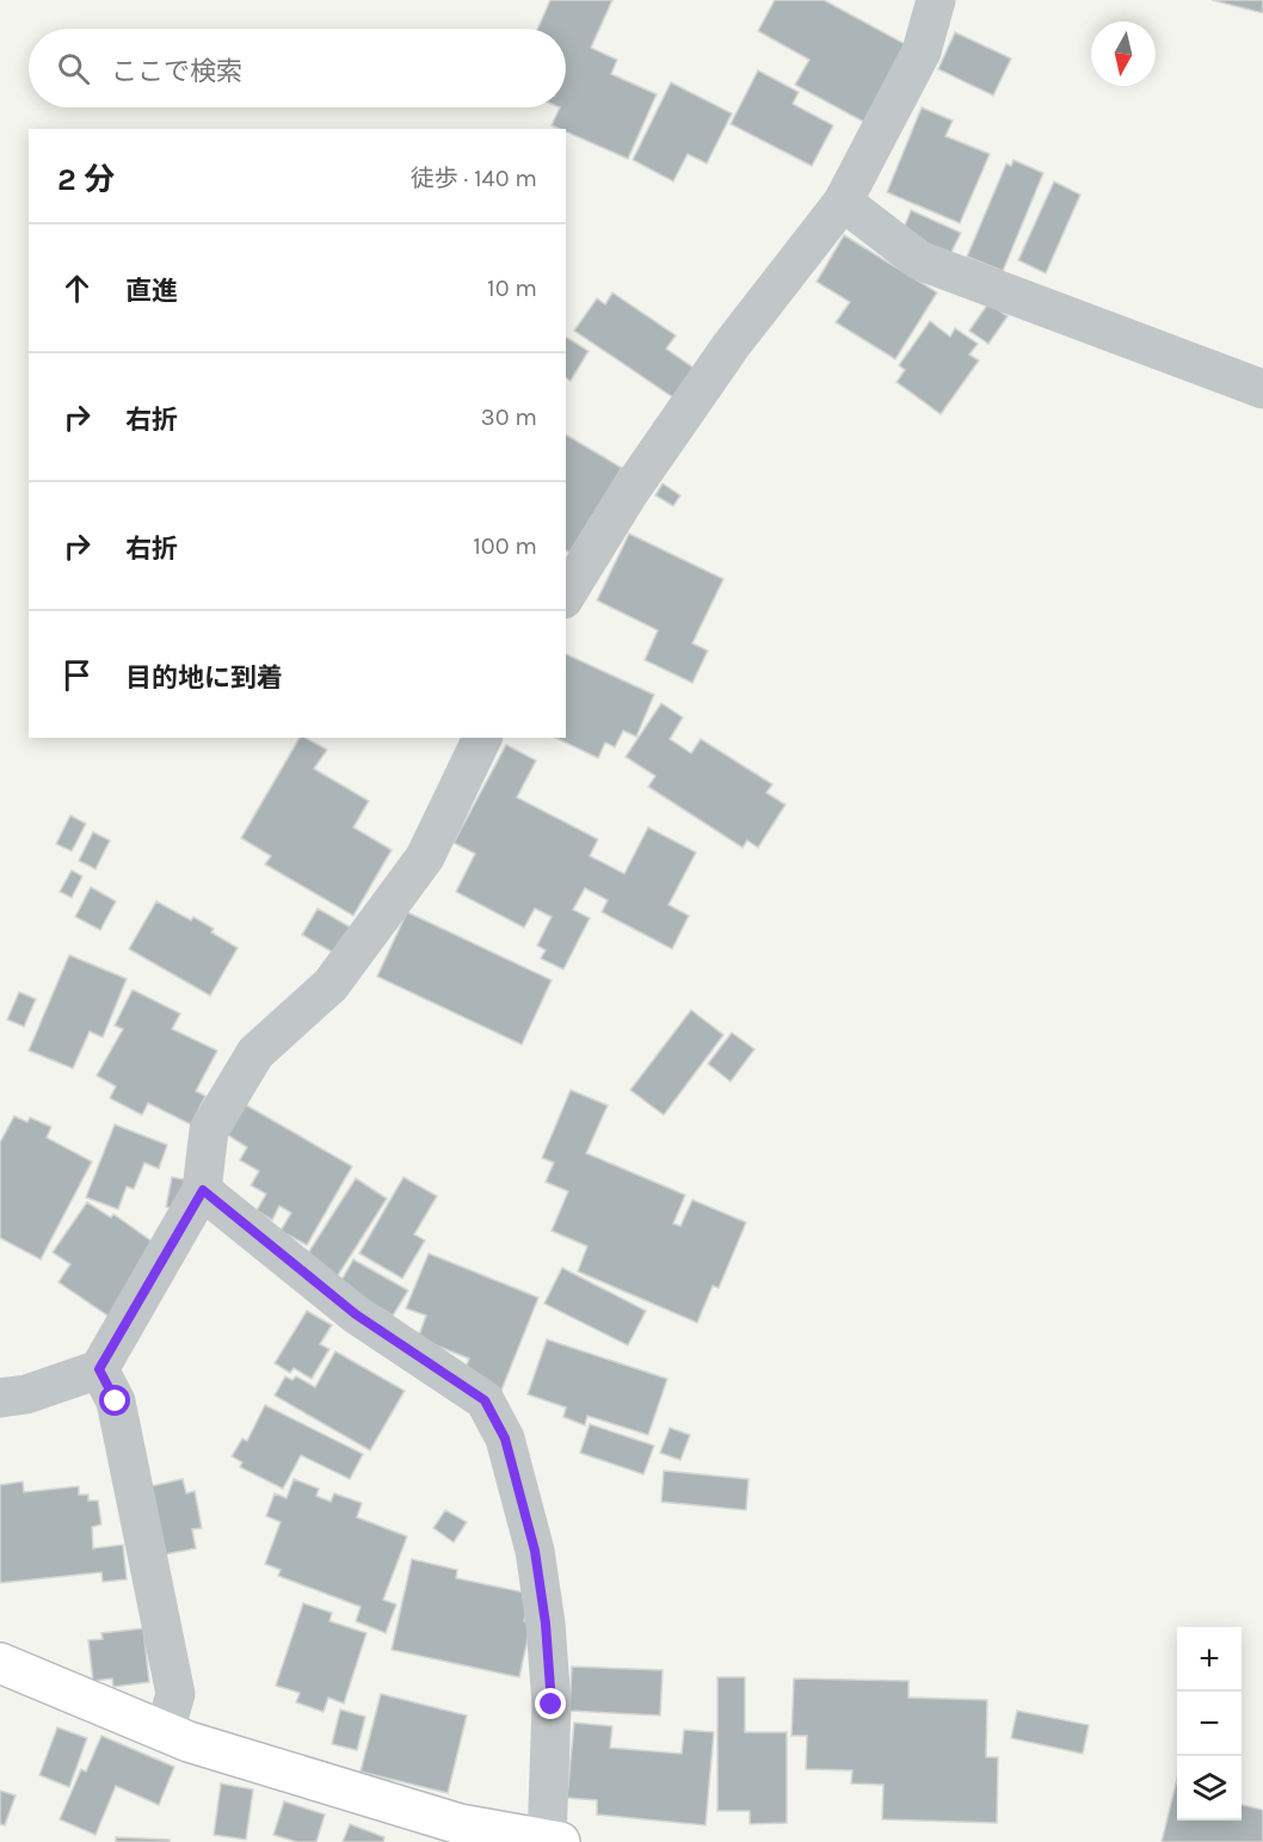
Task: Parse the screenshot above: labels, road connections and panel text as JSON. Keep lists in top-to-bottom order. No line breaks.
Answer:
{"north":"bottom","page":{"search":"ここで検索","heading":["2 分","徒歩 · 140 m"],"list":[["直進","10 m"],["右折","30 m"],["右折","100 m"],"目的地に到着"],"map_buttons":["+","−"]}}
